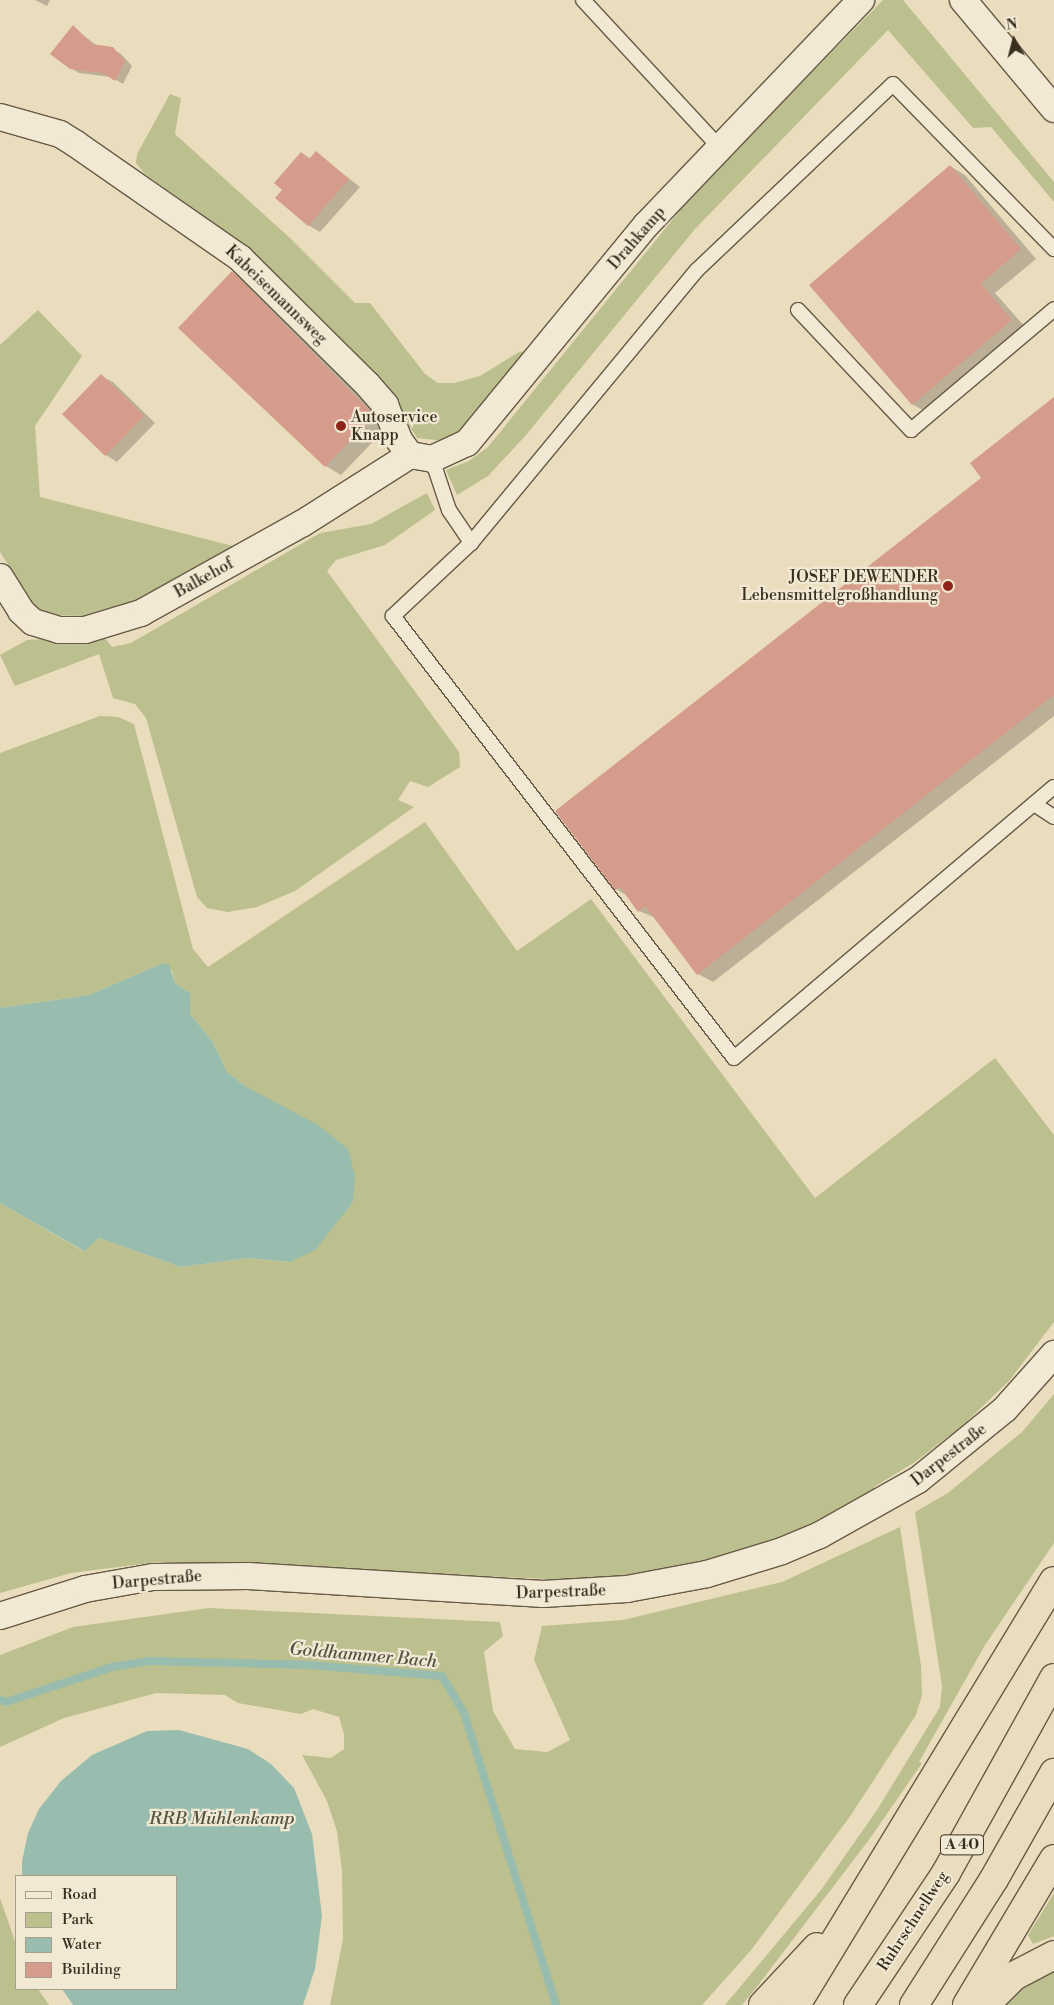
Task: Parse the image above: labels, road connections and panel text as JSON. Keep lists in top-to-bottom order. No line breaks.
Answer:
{"streets":{"highway":["A 40","Ruhrschnellweg"],"street":["Drahkamp","Kabeisemannsweg","Balkehof","Darpestraße"]},"crossings":[["Drahkamp","Kabeisemannsweg"],["Drahkamp","Balkehof"],["Kabeisemannsweg","Balkehof"]],"water":["Goldhammer Bach","RRB Mühlenkamp"],"places":["Autoservice Knapp","JOSEF DEWENDER Lebensmittelgroßhandlung"],"legend":["Road","Park","Water","Building"],"north":"top"}
